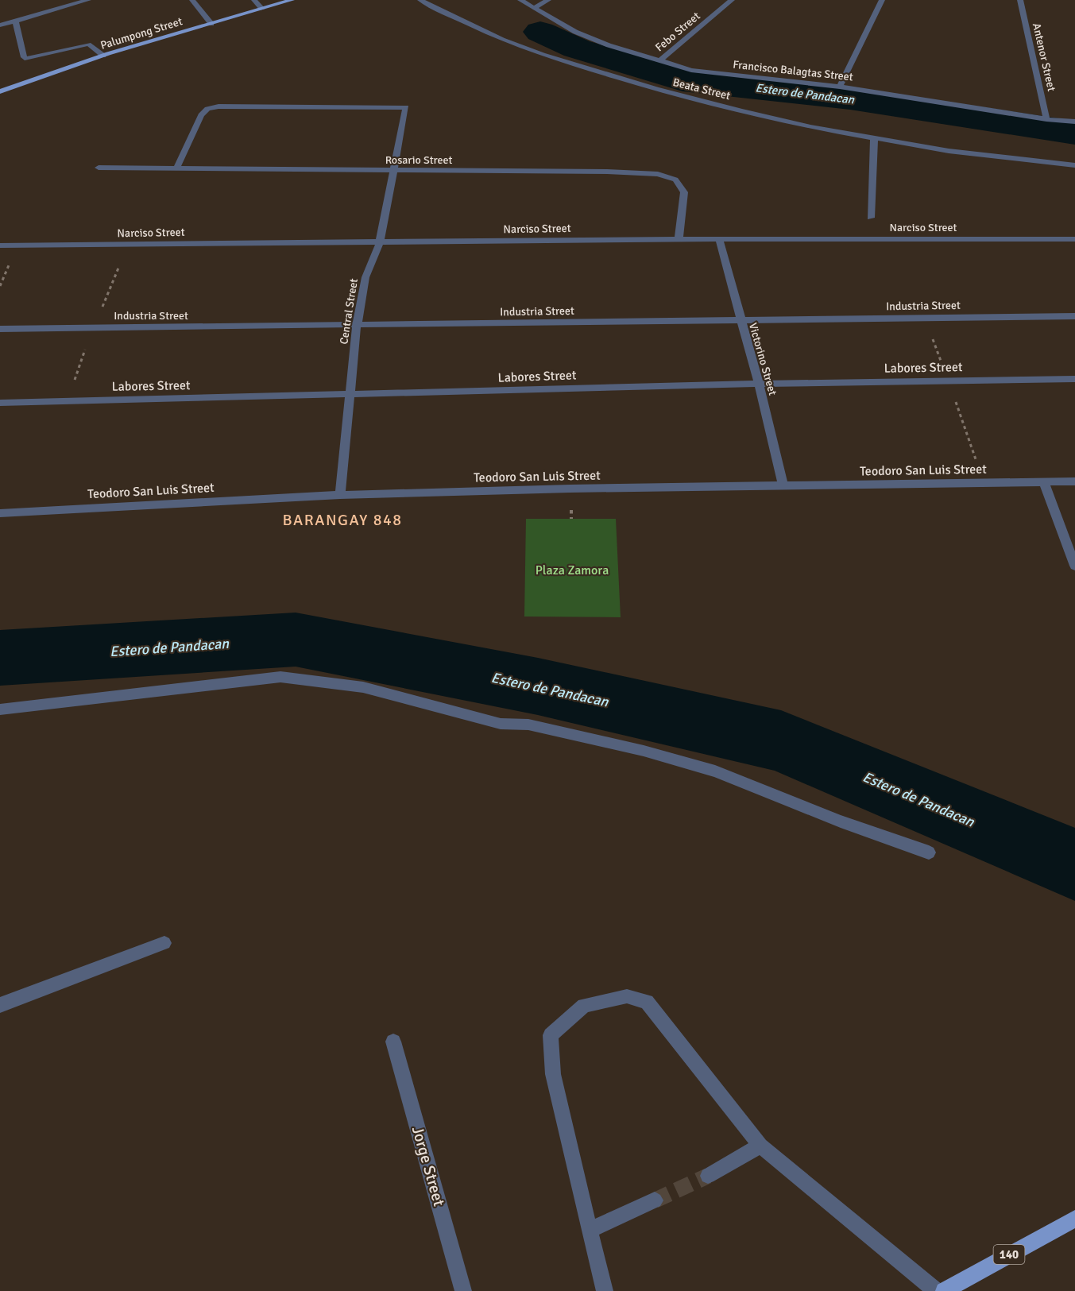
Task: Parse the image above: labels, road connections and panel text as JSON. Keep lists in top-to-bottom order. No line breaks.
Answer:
{"streets":{"main road":["Palumpong Street","140"],"street":["Febo Street","Antenor Street","Francisco Balagtas Street","Beata Street","Rosario Street","Narciso Street","Industria Street","Central Street","Victorino Street","Labores Street","Teodoro San Luis Street","Jorge Street"]},"crossings":[["Febo Street","Francisco Balagtas Street"],["Antenor Street","Francisco Balagtas Street"],["Rosario Street","Narciso Street"],["Rosario Street","Central Street"],["Narciso Street","Central Street"],["Narciso Street","Victorino Street"],["Industria Street","Central Street"],["Industria Street","Victorino Street"],["Central Street","Labores Street"],["Central Street","Teodoro San Luis Street"],["Victorino Street","Labores Street"],["Victorino Street","Teodoro San Luis Street"]],"districts":["BARANGAY 848"],"water":["Estero de Pandacan"],"parks":["Plaza Zamora"]}
